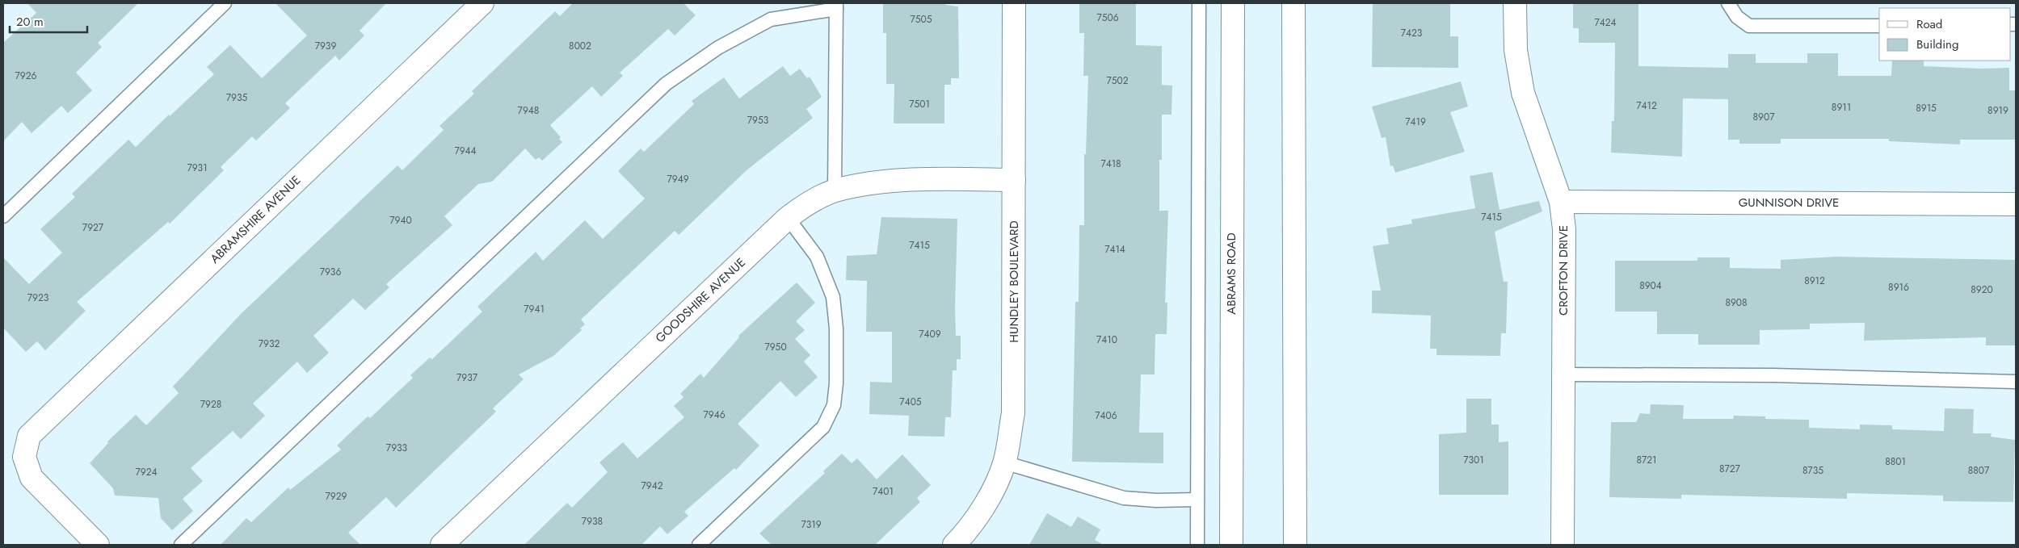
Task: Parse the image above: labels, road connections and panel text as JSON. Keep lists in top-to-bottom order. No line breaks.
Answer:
{"streets":{"street":["GUNNISON DRIVE","ABRAMSHIRE AVENUE","CROFTON DRIVE","ABRAMS ROAD","HUNDLEY BOULEVARD","GOODSHIRE AVENUE"]},"crossings":[["GUNNISON DRIVE","CROFTON DRIVE"],["HUNDLEY BOULEVARD","GOODSHIRE AVENUE"]],"house_numbers":["7506","7505","7424","7423","7939","8002","7926","7502","7935","7501","7412","8911","8915","7948","8919","8907","7953","7419","7944","7418","7931","7949","7415","7940","7927","7415","7414","7936","8912","8904","8916","8920","7923","8908","7941","7409","7410","7932","7950","7937","7405","7928","7946","7406","7933","7301","8721","8801","8727","8735","8807","7924","7942","7401","7929","7938","7319"],"legend":["Road","Building"],"scale_bar":"20 m"}
